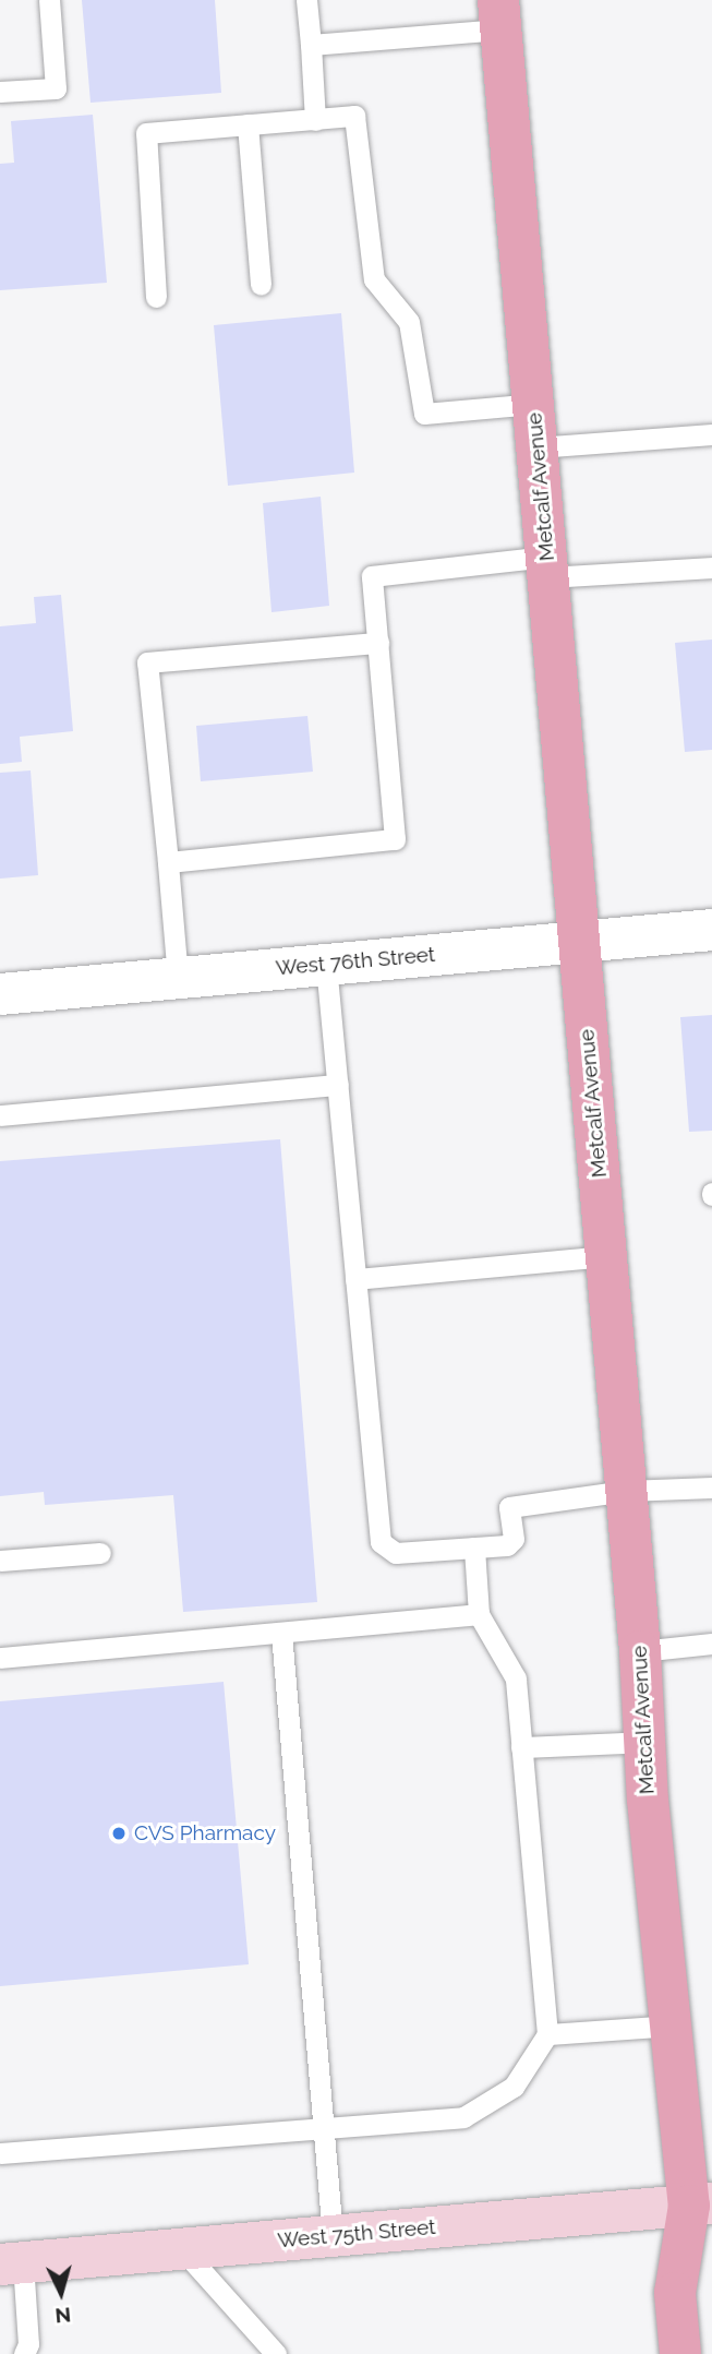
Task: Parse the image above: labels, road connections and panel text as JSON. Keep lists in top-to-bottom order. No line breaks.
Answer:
{"streets":{"main road":["Metcalf Avenue","West 75th Street"],"street":["West 76th Street"]},"crossings":[["Metcalf Avenue","West 76th Street"],["Metcalf Avenue","West 75th Street"]],"places":["CVS Pharmacy"],"north":"bottom"}
